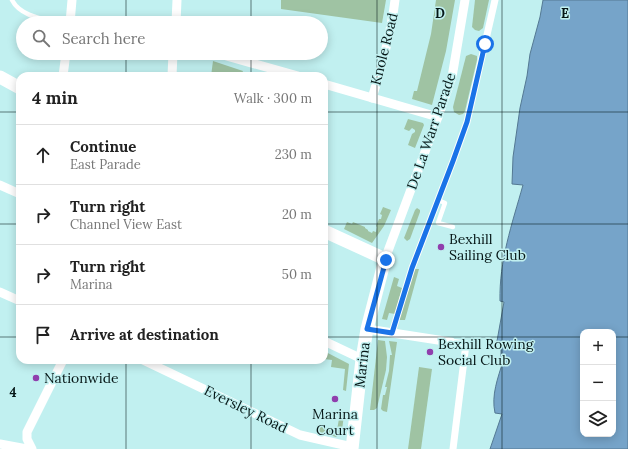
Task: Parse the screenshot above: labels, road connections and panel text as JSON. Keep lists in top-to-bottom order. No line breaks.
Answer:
{"streets":{"main road":["Marina"],"street":["Knole Road","De La Warr Parade","Eversley Road"]},"crossings":[["De La Warr Parade","Marina"],["Marina","Eversley Road"]],"places":["Bexhill Sailing Club","Bexhill Rowing Social Club","Nationwide","Marina Court"],"page":{"search":"Search here","heading":["4 min","Walk · 300 m"],"list":[["Continue","East Parade","230 m"],["Turn right","Channel View East","20 m"],["Turn right","Marina","50 m"],"Arrive at destination"],"map_buttons":["+","−"]},"grid":{"columns":["D","E"],"rows":["4"]}}
